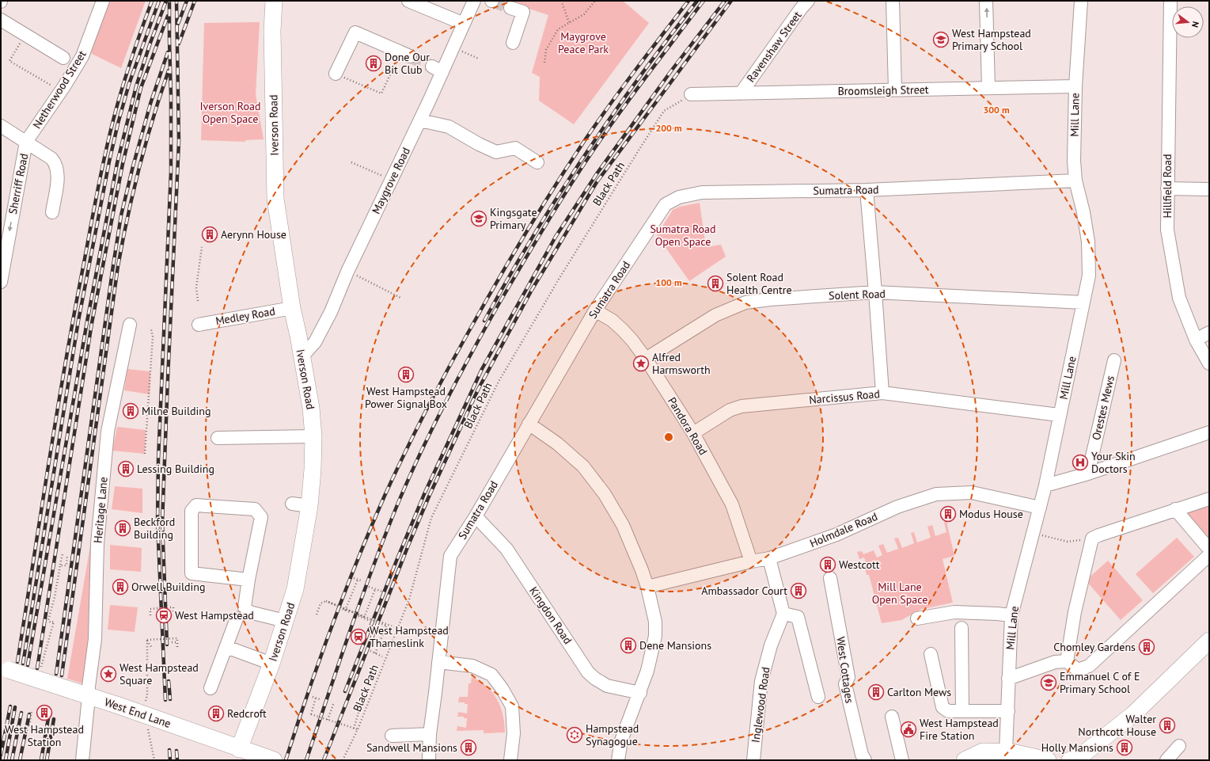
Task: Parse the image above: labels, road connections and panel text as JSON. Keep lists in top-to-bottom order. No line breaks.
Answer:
{"streets":{"main road":["Iverson Road","West End Lane"],"street":["Ravenshaw Street","Netherwood Street","Broomsleigh Street","Mill Lane","Maygrove Road","Sherriff Road","Hillfield Road","Sumatra Road","Solent Road","Medley Road","Narcissus Road","Orestes Mews","Pandora Road","Heritage Lane","Holmdale Road","Kingdon Road","West Cottages","Inglewood Road"],"path":["Black Path"]},"crossings":[["Ravenshaw Street","Broomsleigh Street"],["Netherwood Street","Sherriff Road"],["Broomsleigh Street","Mill Lane"],["Broomsleigh Street","Black Path"],["Mill Lane","Sumatra Road"],["Mill Lane","Solent Road"],["Mill Lane","Narcissus Road"],["Mill Lane","Holmdale Road"],["Iverson Road","Maygrove Road"],["Iverson Road","Medley Road"],["Iverson Road","West End Lane"],["Sumatra Road","Pandora Road"],["Sumatra Road","Kingdon Road"],["Solent Road","Pandora Road"],["Narcissus Road","Pandora Road"],["Pandora Road","Holmdale Road"],["Heritage Lane","West End Lane"]],"one_way":["Sherriff Road"],"parks":["Maygrove Peace Park","Iverson Road Open Space","Sumatra Road Open Space","Mill Lane Open Space"],"places":{"school or university":["West Hampstead Primary School","Kingsgate Primary","Emmanuel C of E Primary School"],"building":["Done Our Bit Club","Aerynn House","Solent Road Health Centre","West Hampstead Power Signal Box","Milne Building","Lessing Building","Modus House","Beckford Building","Westcott","Orwell Building","Ambassador Court","Dene Mansions","Chomley Gardens","Carlton Mews","West Hampstead Station","Redcroft","Walter Northcott House","Sandwell Mansions","Holly Mansions"],"place":["Alfred Harmsworth","West Hampstead Square"],"hospital":["Your Skin Doctors"],"station":["West Hampstead","West Hampstead Thameslink"],"public building":["West Hampstead Fire Station"],"synagogue":["Hampstead Synagogue"]},"north":"right","rings":["300 m","200 m","100 m"]}
